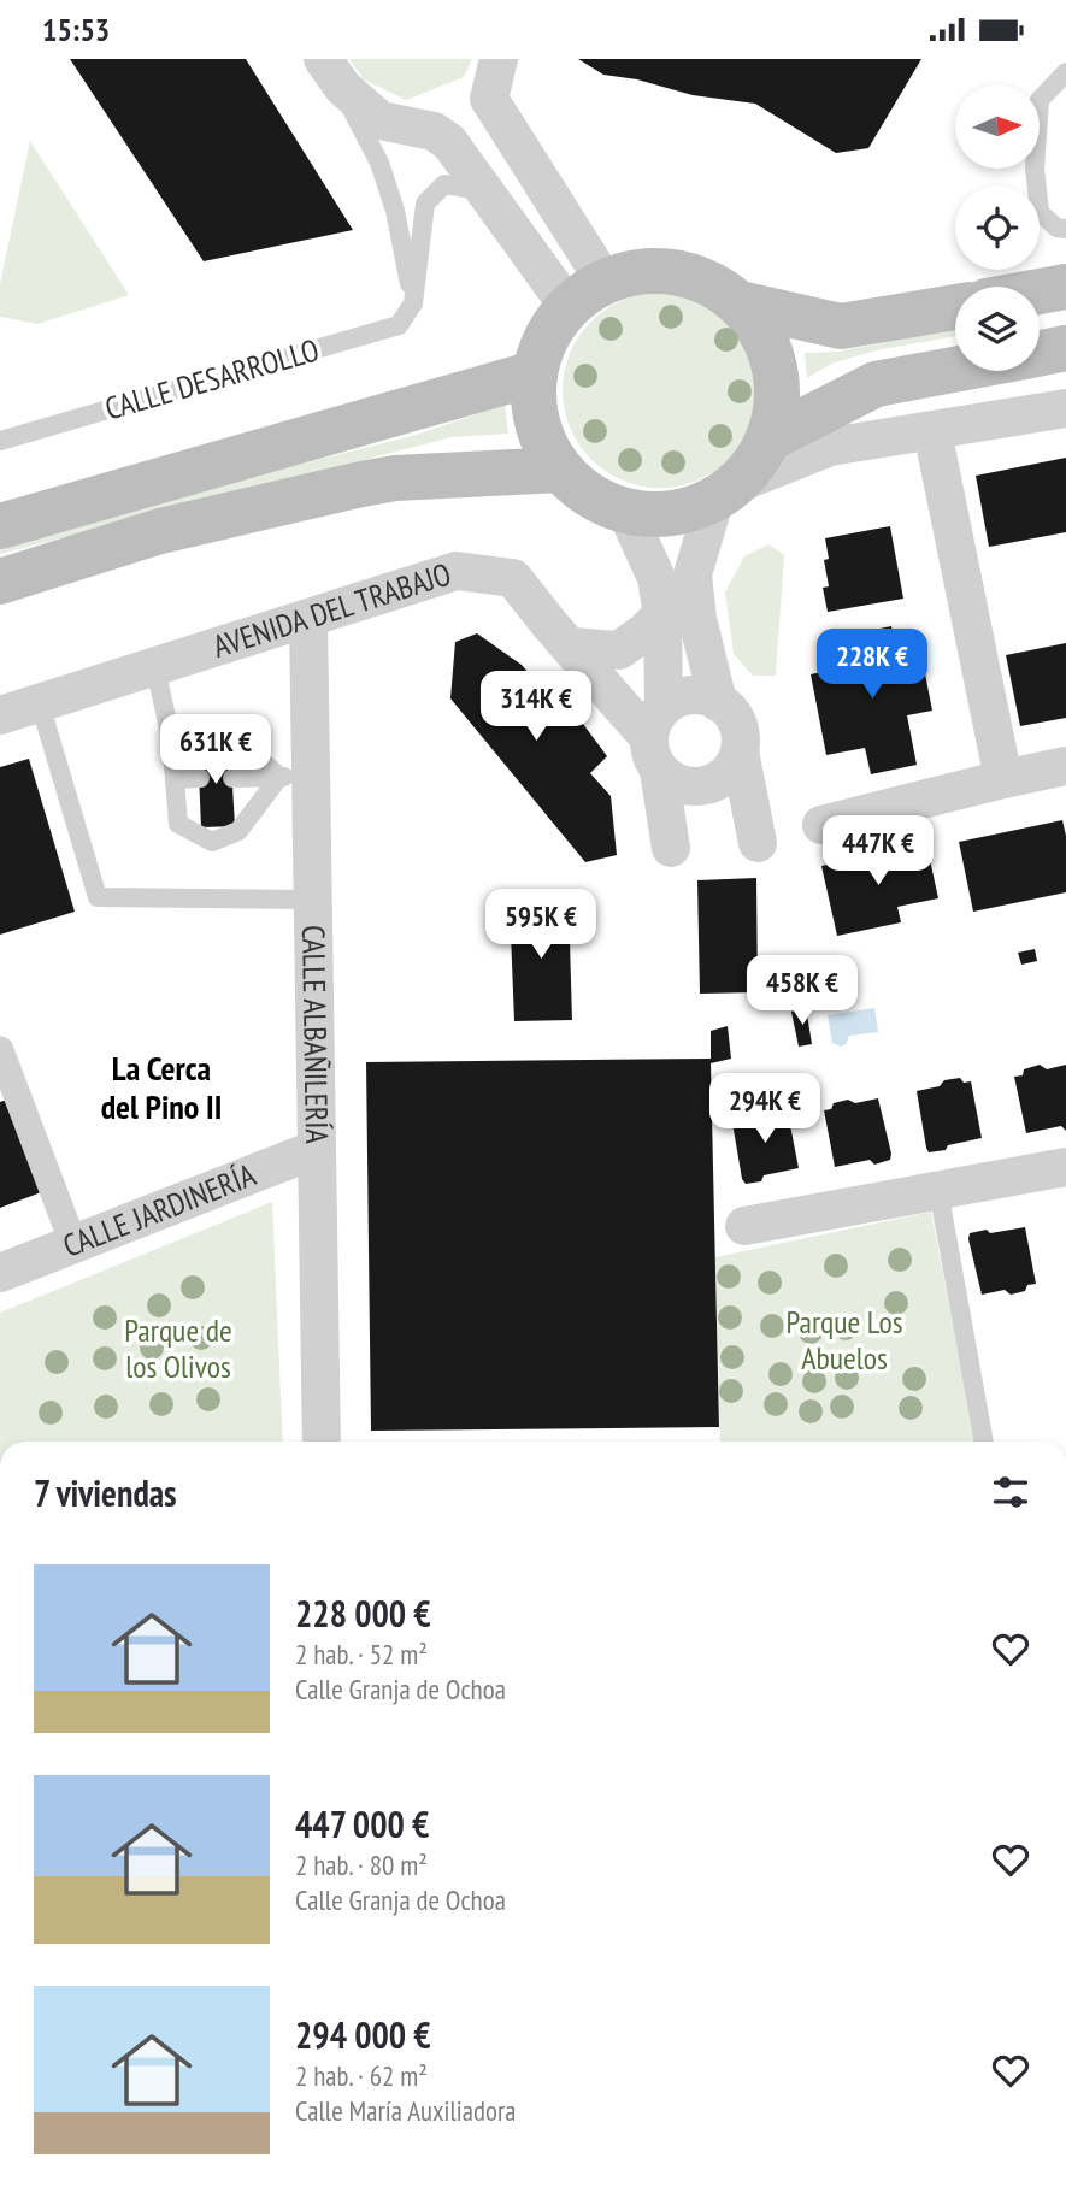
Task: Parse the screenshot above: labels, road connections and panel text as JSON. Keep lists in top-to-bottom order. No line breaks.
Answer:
{"streets":{"street":["AVENIDA DEL TRABAJO","CALLE ALBAÑILERÍA","CALLE JARDINERÍA"],"lane":["CALLE DESARROLLO"]},"crossings":[["AVENIDA DEL TRABAJO","CALLE ALBAÑILERÍA"],["CALLE ALBAÑILERÍA","CALLE JARDINERÍA"]],"districts":["La Cerca del Pino II"],"parks":["Parque Los Abuelos","Parque de los Olivos"],"north":"right","page":{"status":"15:53","price":["228K €","314K €","631K €","447K €","595K €","458K €","294K €"],"heading":"7 viviendas","list":[{"name":"228 000 €","note":"2 hab. · 52 m² · Calle Granja de Ochoa"},{"name":"447 000 €","note":"2 hab. · 80 m² · Calle Granja de Ochoa"},{"name":"294 000 €","note":"2 hab. · 62 m² · Calle María Auxiliadora"}]}}
